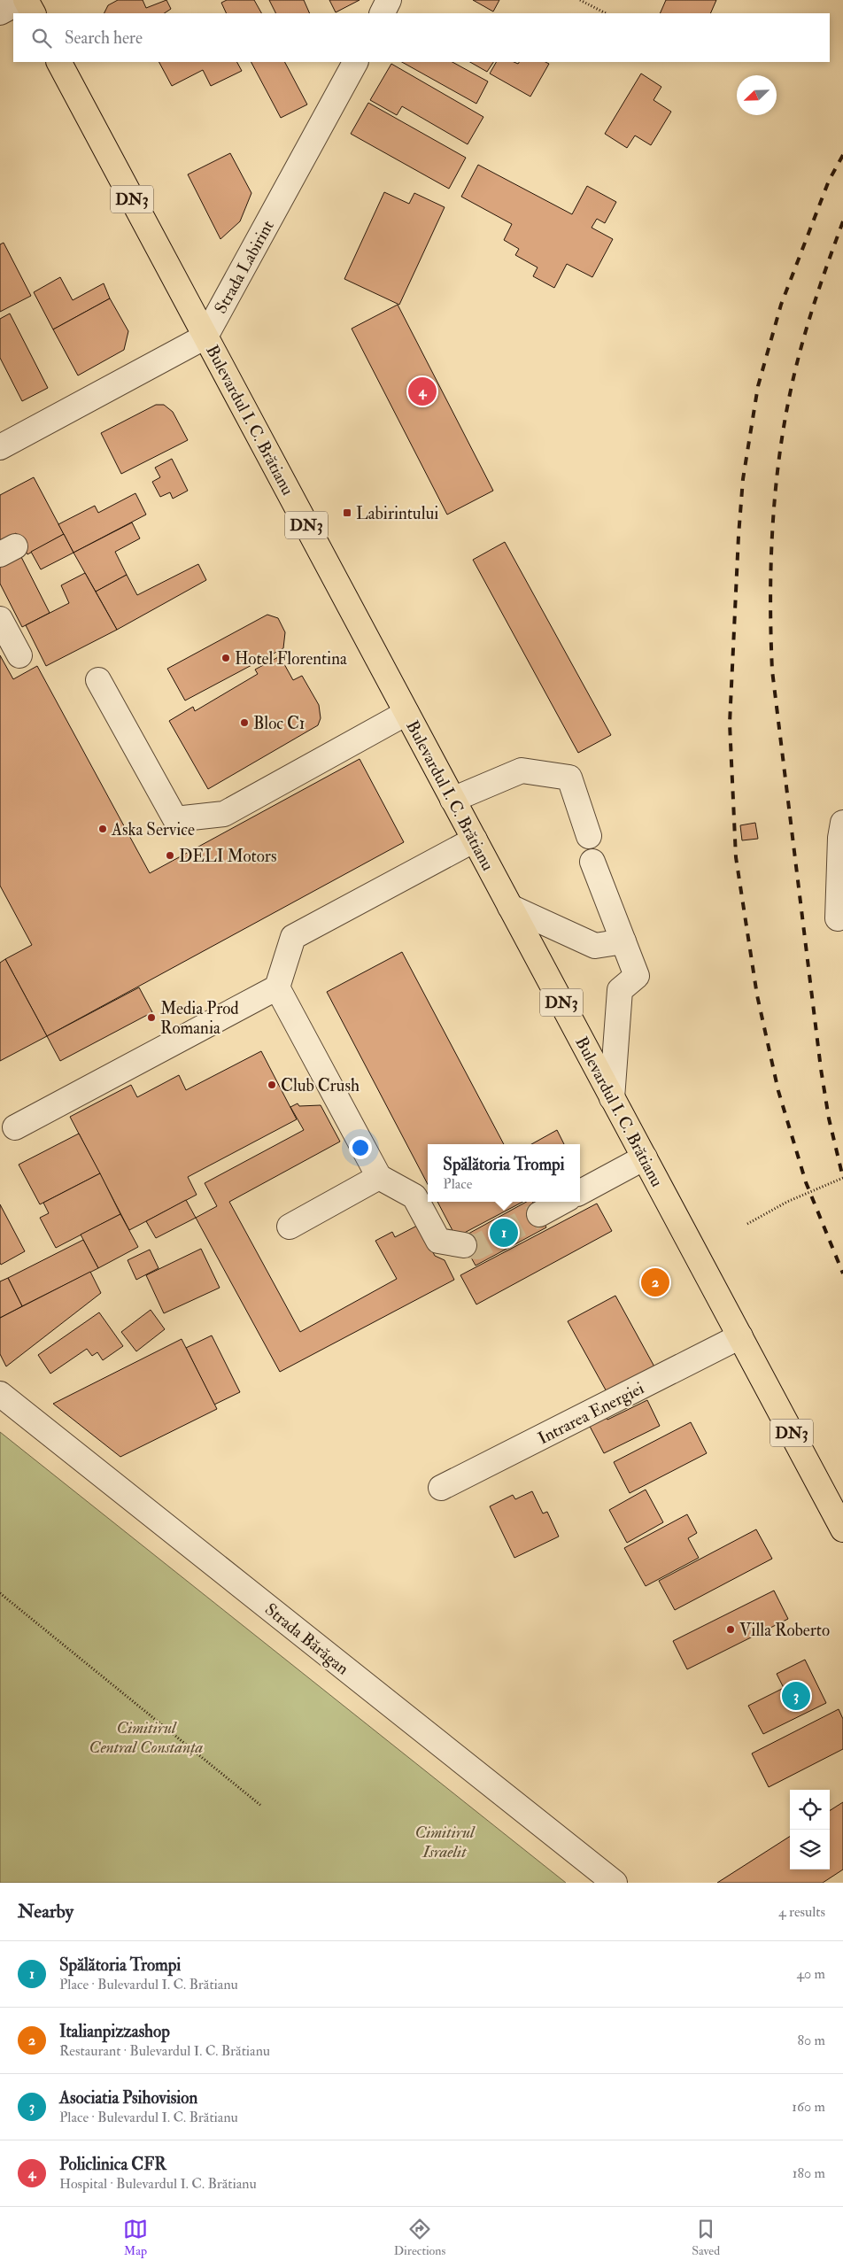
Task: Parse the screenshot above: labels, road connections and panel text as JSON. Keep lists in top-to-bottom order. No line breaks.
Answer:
{"streets":{"main road":["DN3","Bulevardul I. C. Brătianu"],"street":["Strada Labirint","Intrarea Energiei","Strada Bărăgan"]},"crossings":[["Strada Labirint","Bulevardul I. C. Brătianu"],["Bulevardul I. C. Brătianu","Intrarea Energiei"]],"parks":["Cimitirul Central Constanța","Cimitirul Israelit"],"places":{"transit":["Labirintului"],"other":["Hotel Florentina","Bloc C1","Aska Service","DELI Motors","Media Prod Romania","Club Crush","Villa Roberto"]},"north":"bottom left","page":{"search":"Search here","pins":["4","1","2","3"],"popup":["Spălătoria Trompi","Place"],"heading":["Nearby","4 results"],"list":[{"mark":"1","name":"Spălătoria Trompi","note":"Place · Bulevardul I. C. Brătianu","value":"40 m"},{"mark":"2","name":"Italianpizzashop","note":"Restaurant · Bulevardul I. C. Brătianu","value":"80 m"},{"mark":"3","name":"Asociatia Psihovision","note":"Place · Bulevardul I. C. Brătianu","value":"160 m"},{"mark":"4","name":"Policlinica CFR","note":"Hospital · Bulevardul I. C. Brătianu","value":"180 m"}],"nav":["Map","Directions","Saved"]}}
